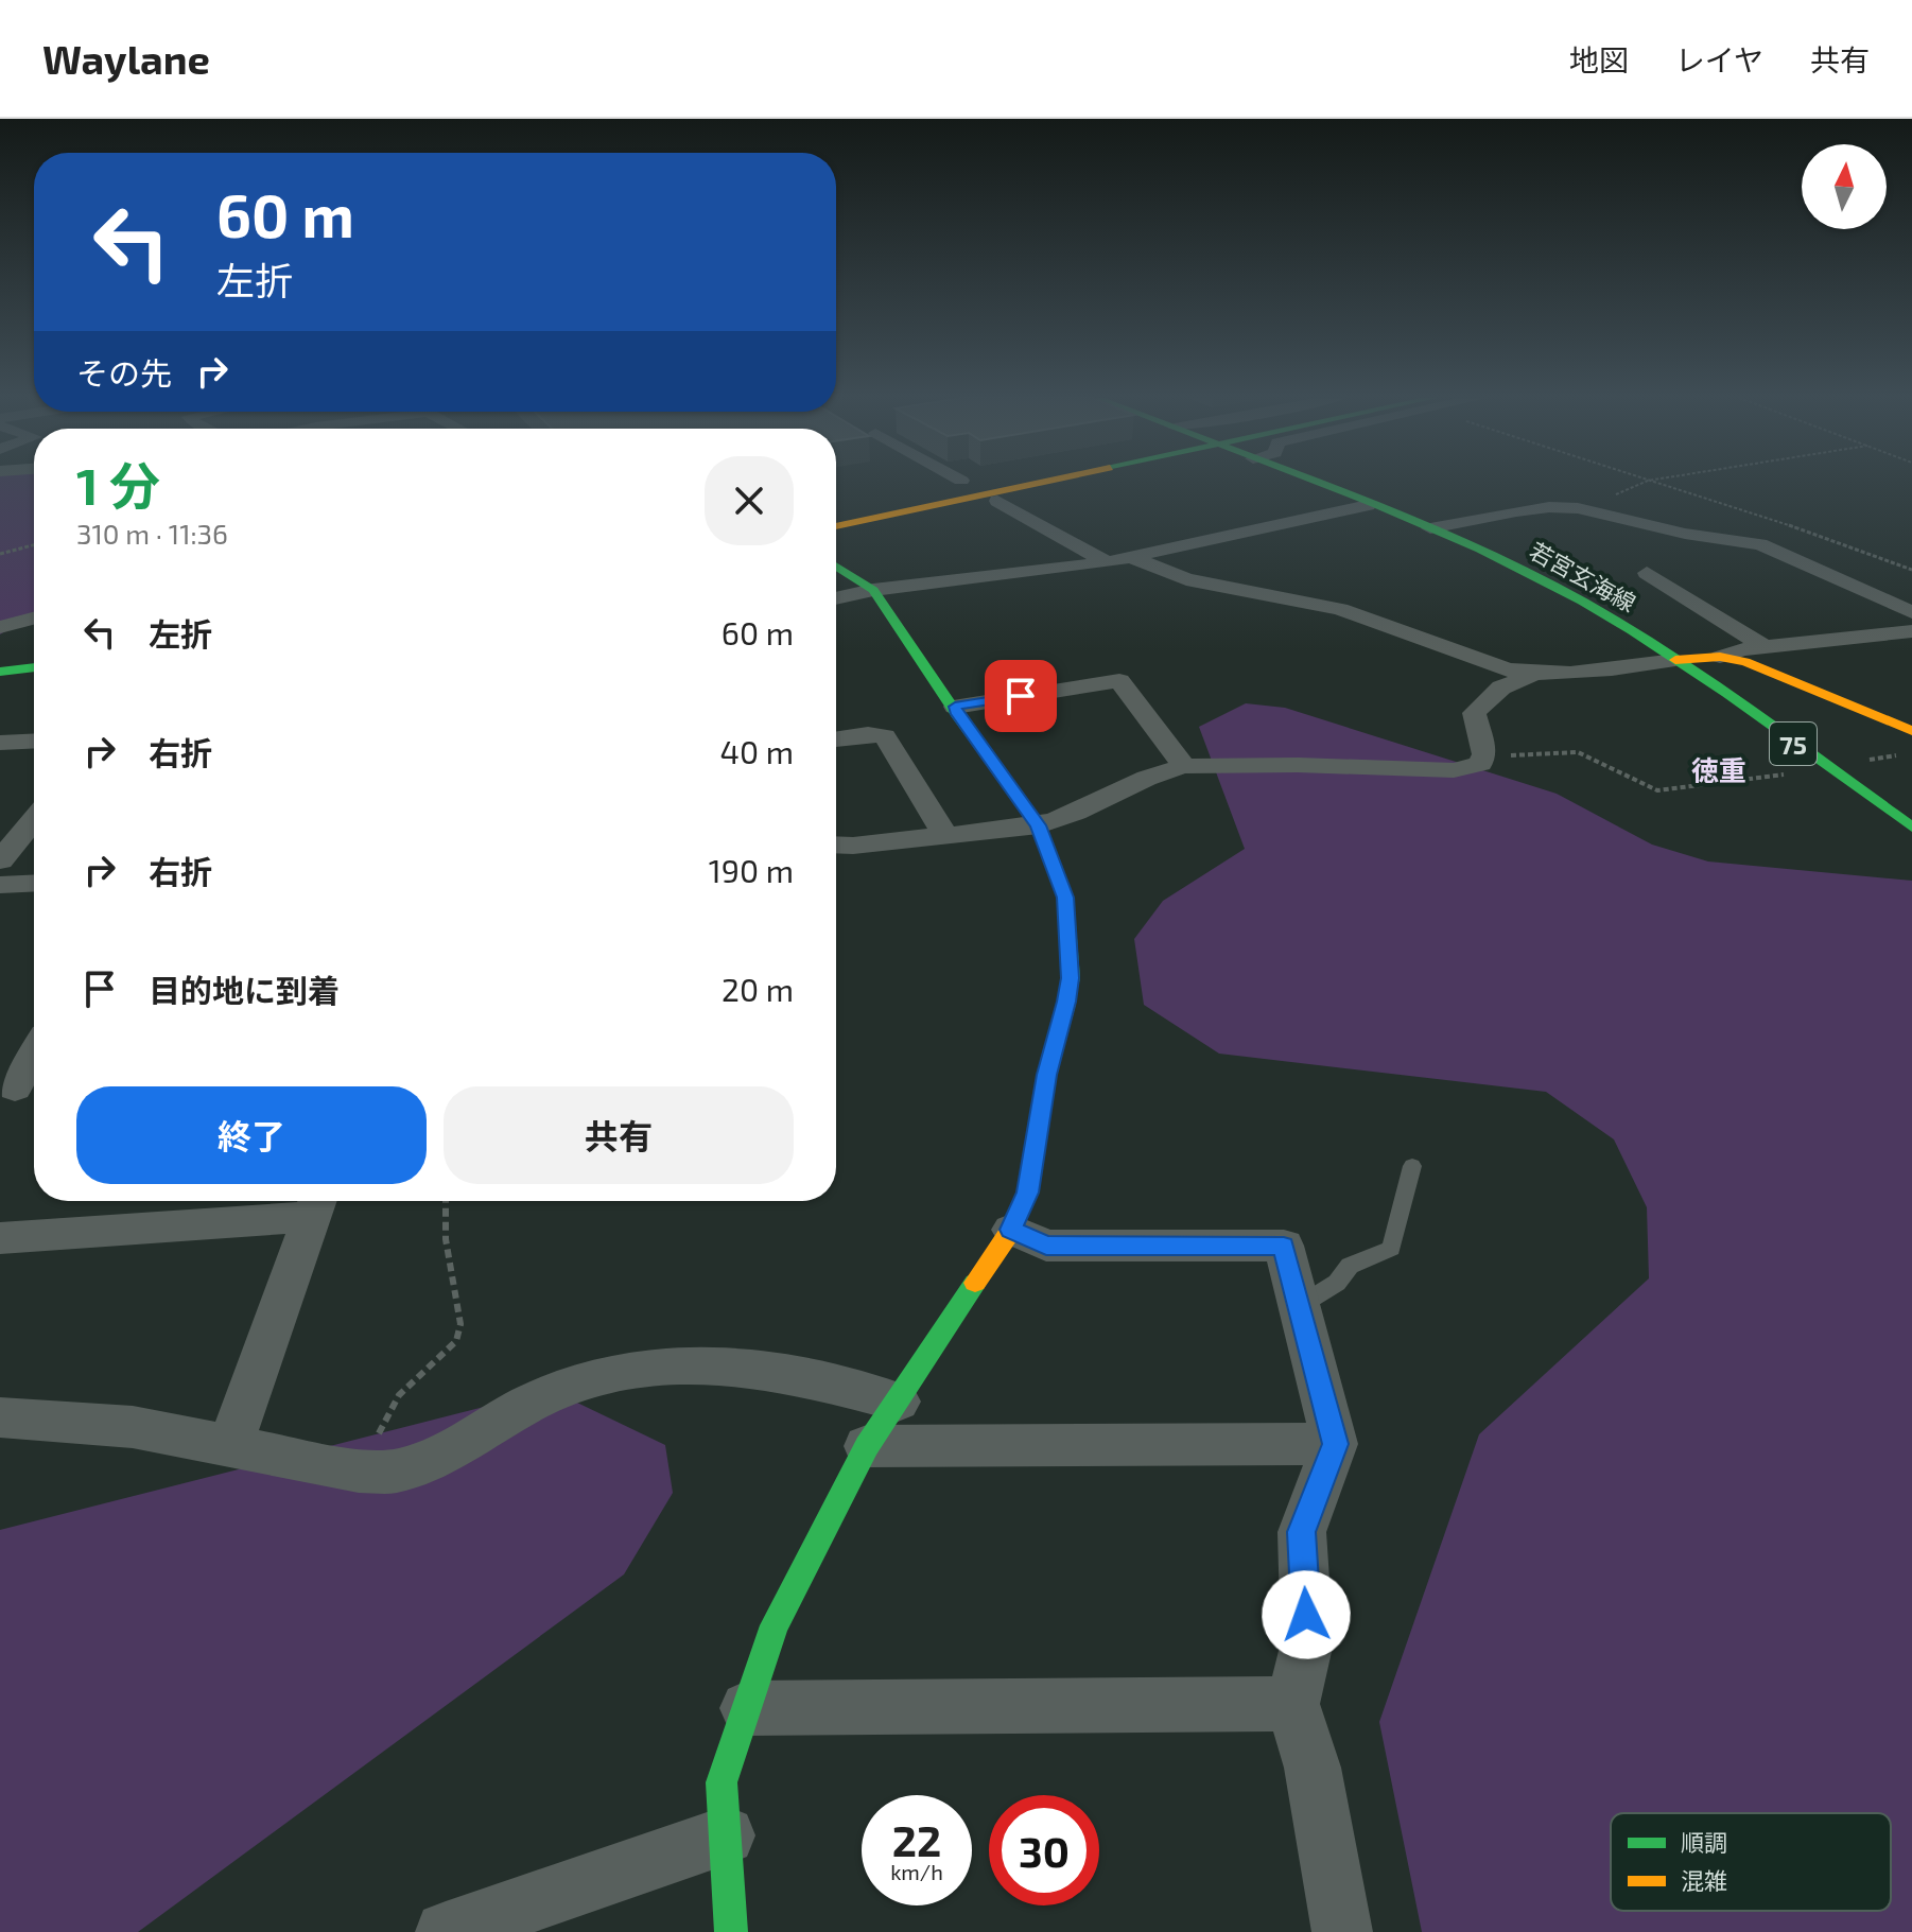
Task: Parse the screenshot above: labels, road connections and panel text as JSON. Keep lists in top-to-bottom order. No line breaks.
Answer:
{"streets":{"main road":["若宮玄海線","75"]},"districts":["徳重"],"legend":["順調","混雑"],"north":"top","page":{"header":"Waylane","nav":["地図","レイヤ","共有"],"turn":["60 m","左折"],"then":"その先","heading":["1 分","310 m · 11:36"],"list":[{"name":"左折","value":"60 m"},{"name":"右折","value":"40 m"},{"name":"右折","value":"190 m"},{"name":"目的地に到着","value":"20 m"}],"buttons":["終了","共有"],"speed":"22 km/h","limit":"30"}}
